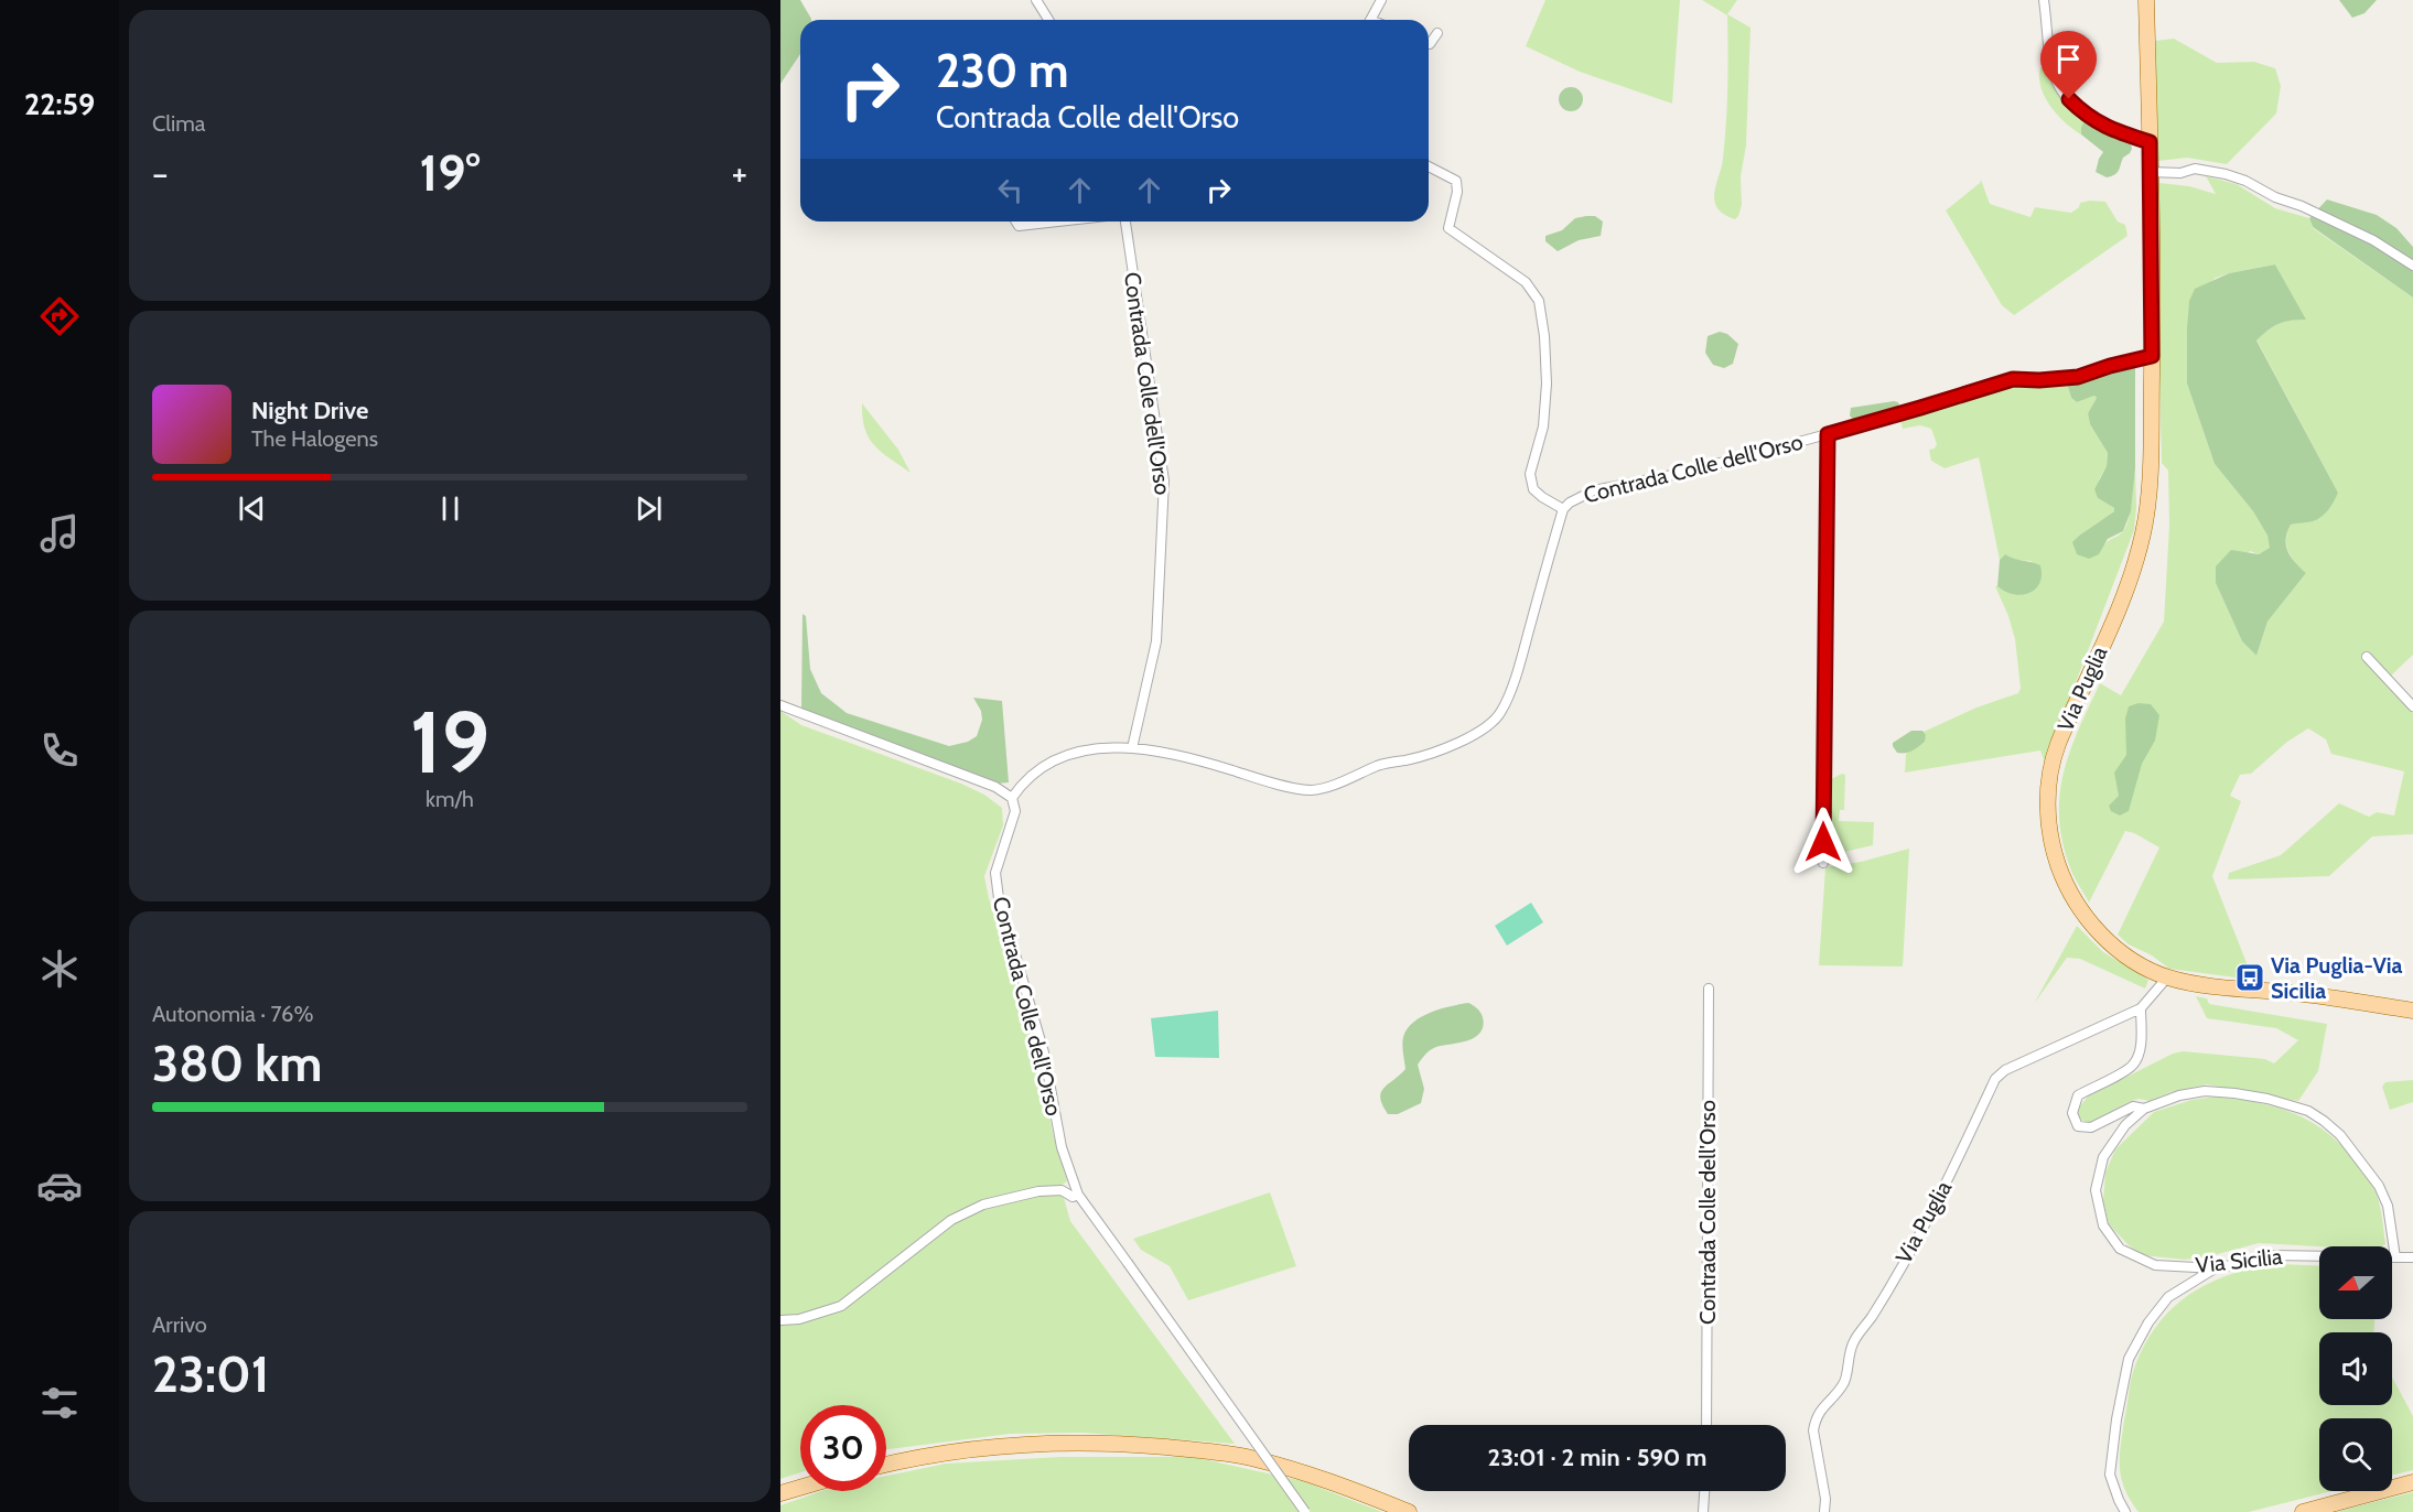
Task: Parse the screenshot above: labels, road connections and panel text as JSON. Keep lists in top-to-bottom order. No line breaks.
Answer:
{"streets":{"main road":["Via Puglia"],"street":["Contrada Colle dell'Orso","Via Sicilia"]},"crossings":[["Contrada Colle dell'Orso","Via Puglia"]],"places":{"bus stop":["Via Puglia-Via Sicilia"]},"north":"left","page":{"tabs":"22:59","tile":["Clima",["19","km/h"],["Autonomia · 76%","380 km"],["Arrivo","23:01"]],"turn":["230 m","Contrada Colle dell'Orso"],"heat":["−","19°","+"],"song":["Night Drive","The Halogens"],"limit":"30","trip":"23:01 · 2 min · 590 m"}}
